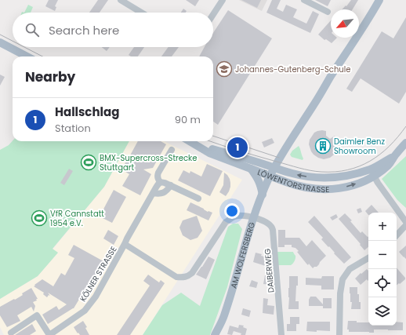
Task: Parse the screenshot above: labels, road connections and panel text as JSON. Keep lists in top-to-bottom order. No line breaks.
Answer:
{"streets":{"main road":["LÖWENTORSTRASSE","AM WOLFERSBERG"],"street":["DAIBERWEG","KÖLNER STRASSE"]},"crossings":[["LÖWENTORSTRASSE","AM WOLFERSBERG"],["AM WOLFERSBERG","DAIBERWEG"],["AM WOLFERSBERG","KÖLNER STRASSE"],["DAIBERWEG","KÖLNER STRASSE"]],"places":{"school or university":["Johannes-Gutenberg-Schule"],"building":["Daimler Benz Showroom"],"sports":["BMX-Supercross-Strecke Stuttgart","VfR Cannstatt 1954 e.V."]},"north":"bottom left","page":{"search":"Search here","heading":"Nearby","list":[{"mark":"1","name":"Hallschlag","note":"Station","value":"90 m"}],"pins":"1","map_buttons":["+","−"]}}
